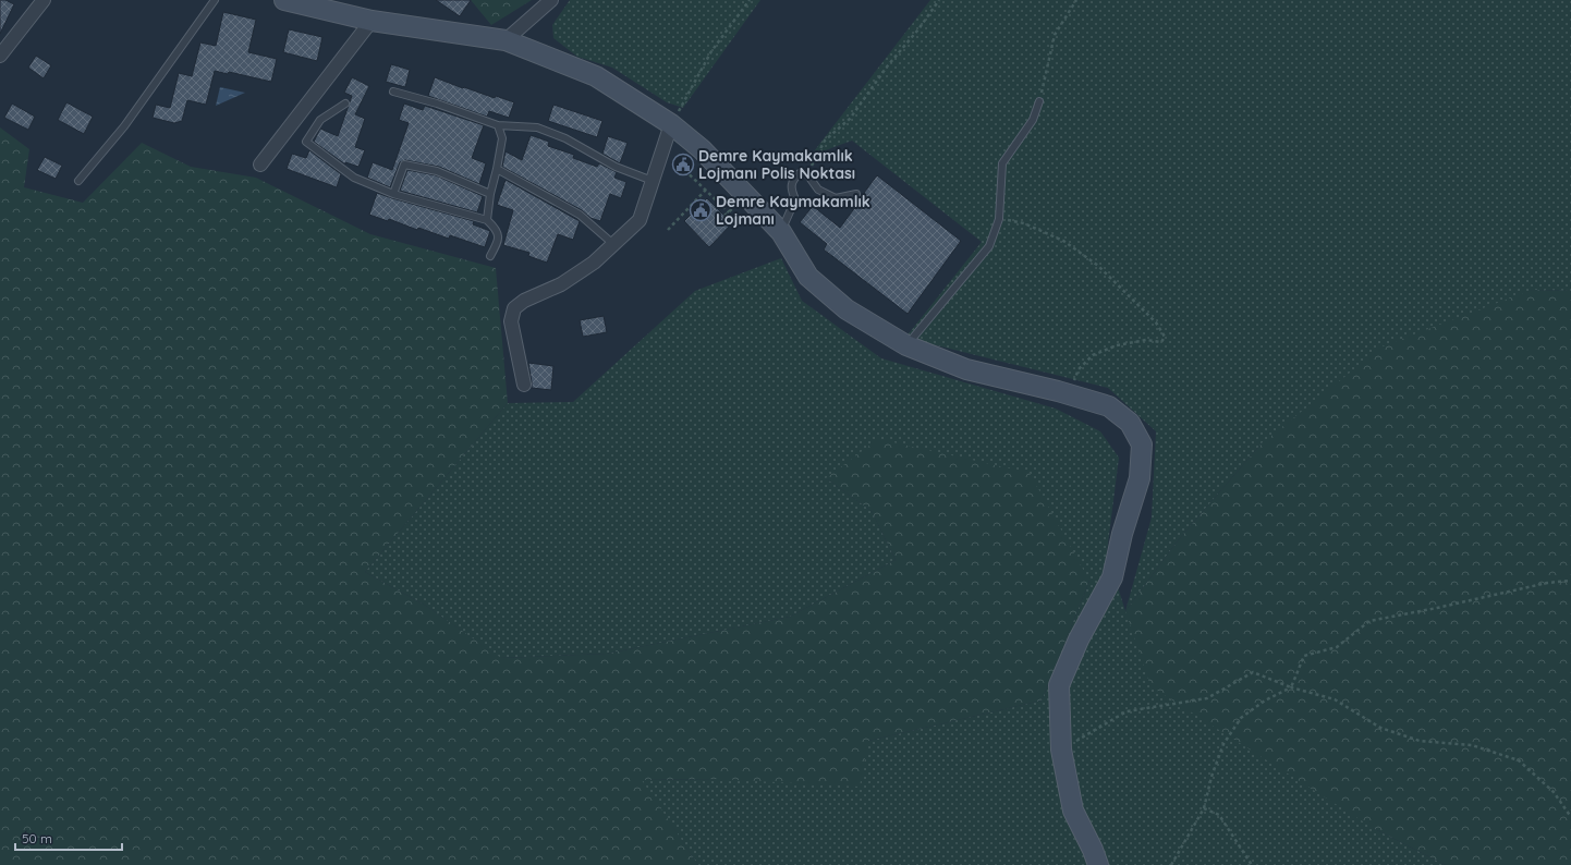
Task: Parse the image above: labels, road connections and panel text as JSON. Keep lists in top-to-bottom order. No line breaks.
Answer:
{"places":{"public building":["Demre Kaymakamlık Lojmanı Polis Noktası","Demre Kaymakamlık Lojmanı"]},"scale_bar":"50 m"}
